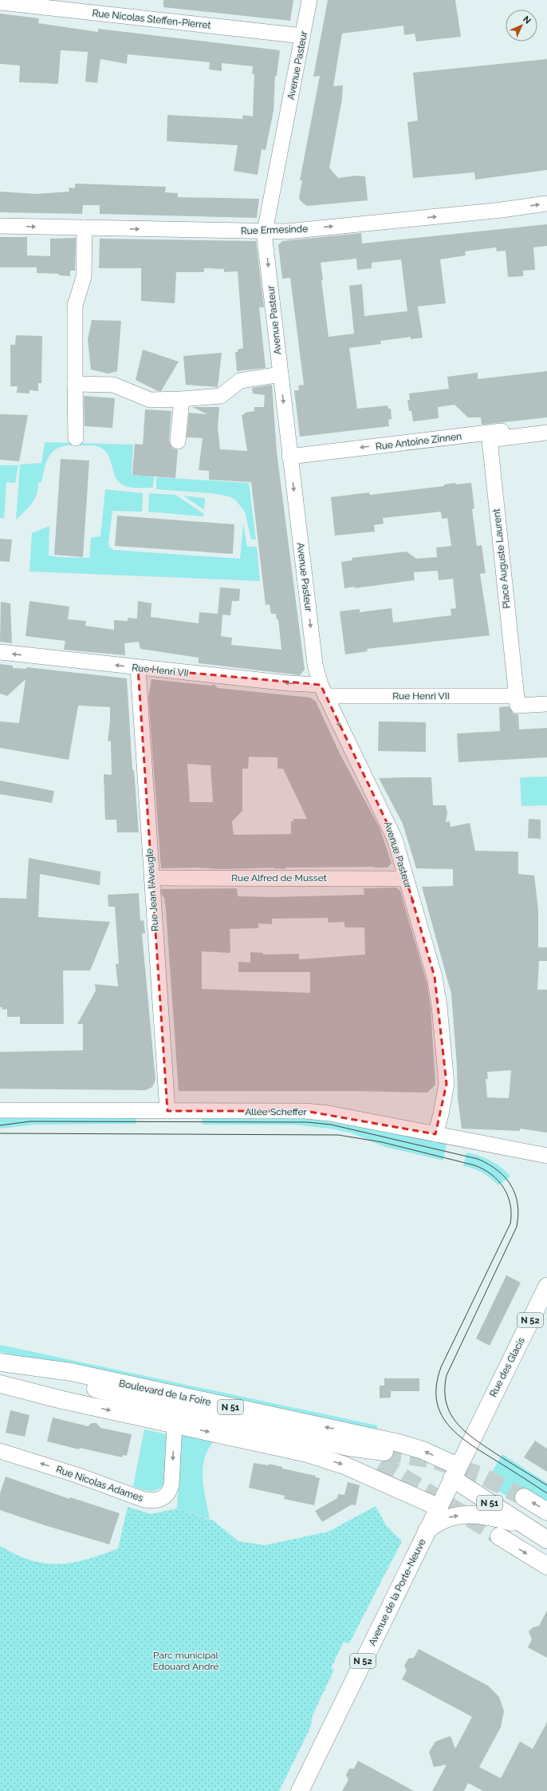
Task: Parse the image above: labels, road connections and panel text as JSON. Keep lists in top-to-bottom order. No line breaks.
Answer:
{"streets":{"main road":["N 52","Rue des Glacis","Boulevard de la Foire","N 51","Avenue de la Porte-Neuve"],"street":["Rue Nicolas Steffen-Pierret","Avenue Pasteur","Rue Ermesinde","Rue Antoine Zinnen","Place Auguste Laurent","Rue Henri VII","Rue Alfred de Musset","Rue Jean l'Aveugle","Allée Scheffer","Rue Nicolas Adames"]},"crossings":[["Rue Nicolas Steffen-Pierret","Avenue Pasteur"],["Avenue Pasteur","Rue Ermesinde"],["Avenue Pasteur","Rue Antoine Zinnen"],["Avenue Pasteur","Rue Henri VII"],["Avenue Pasteur","Rue Alfred de Musset"],["Avenue Pasteur","Allée Scheffer"],["Place Auguste Laurent","Rue Henri VII"],["Rue Henri VII","Rue Jean l'Aveugle"],["Rue Alfred de Musset","Rue Jean l'Aveugle"],["Rue Jean l'Aveugle","Allée Scheffer"],["N 52","Rue des Glacis"],["N 52","Boulevard de la Foire"],["N 52","N 51"],["N 52","Avenue de la Porte-Neuve"],["Rue des Glacis","Boulevard de la Foire"],["Rue des Glacis","N 51"],["Boulevard de la Foire","N 51"],["Boulevard de la Foire","Rue Nicolas Adames"]],"one_way":["Avenue Pasteur","Rue Ermesinde","Rue Antoine Zinnen","Rue Henri VII"],"parks":["Parc municipal Edouard André"],"north":"top right"}
